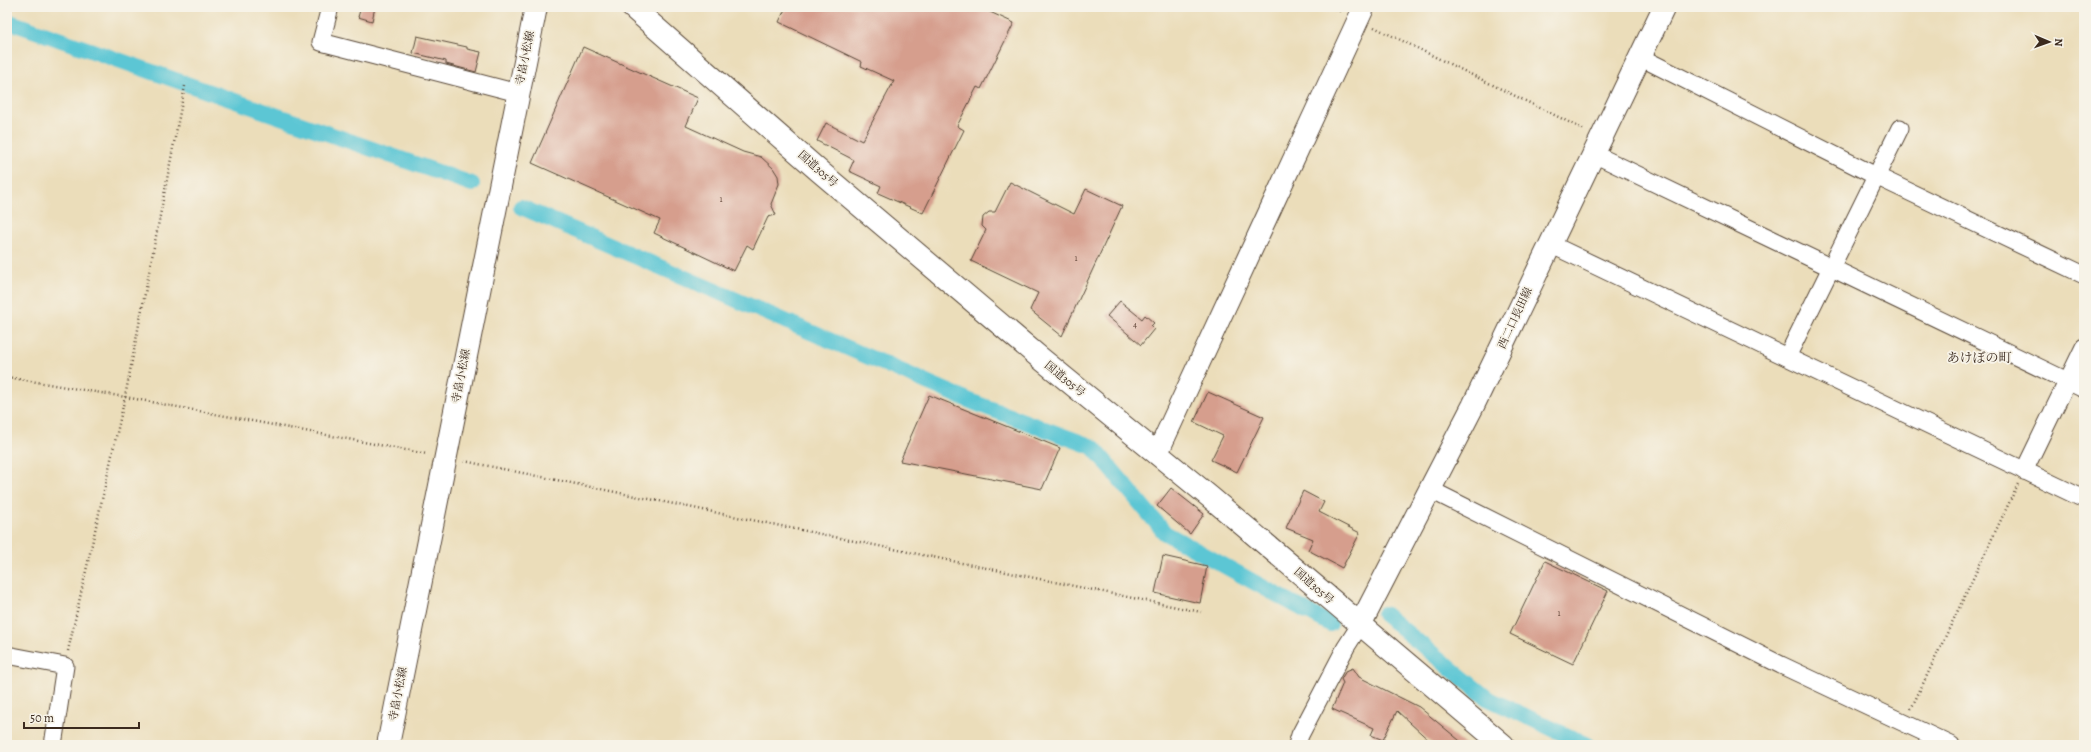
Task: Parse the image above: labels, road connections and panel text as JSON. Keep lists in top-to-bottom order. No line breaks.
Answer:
{"streets":{"main road":["寺畠小松線","国道305号","西二口長田線"]},"crossings":[["国道305号","西二口長田線"]],"districts":["あけぼの町"],"house_numbers":["1","1","4","1"],"scale_bar":"50 m","north":"right"}
